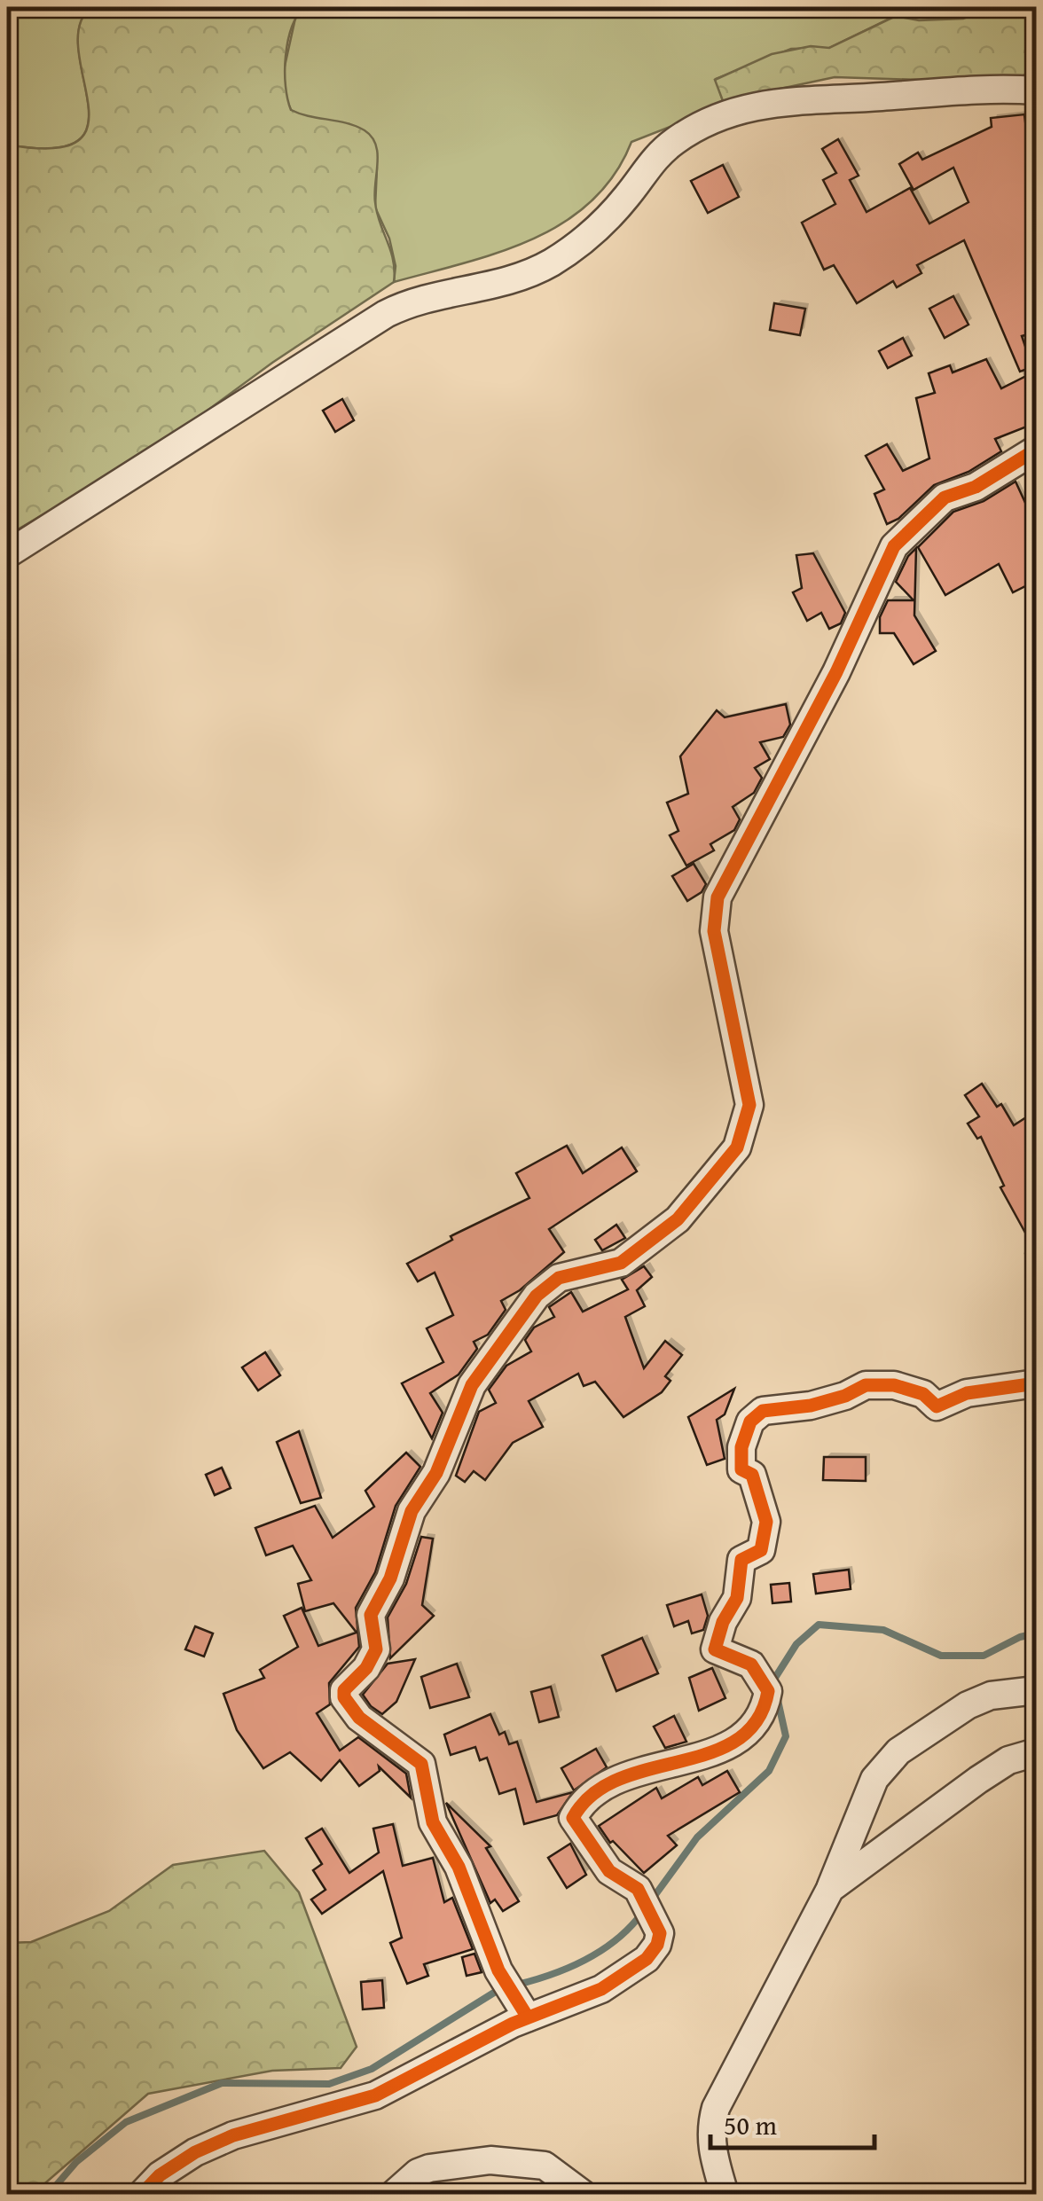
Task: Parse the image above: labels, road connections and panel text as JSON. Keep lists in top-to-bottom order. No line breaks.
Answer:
{"scale_bar":"50 m"}
